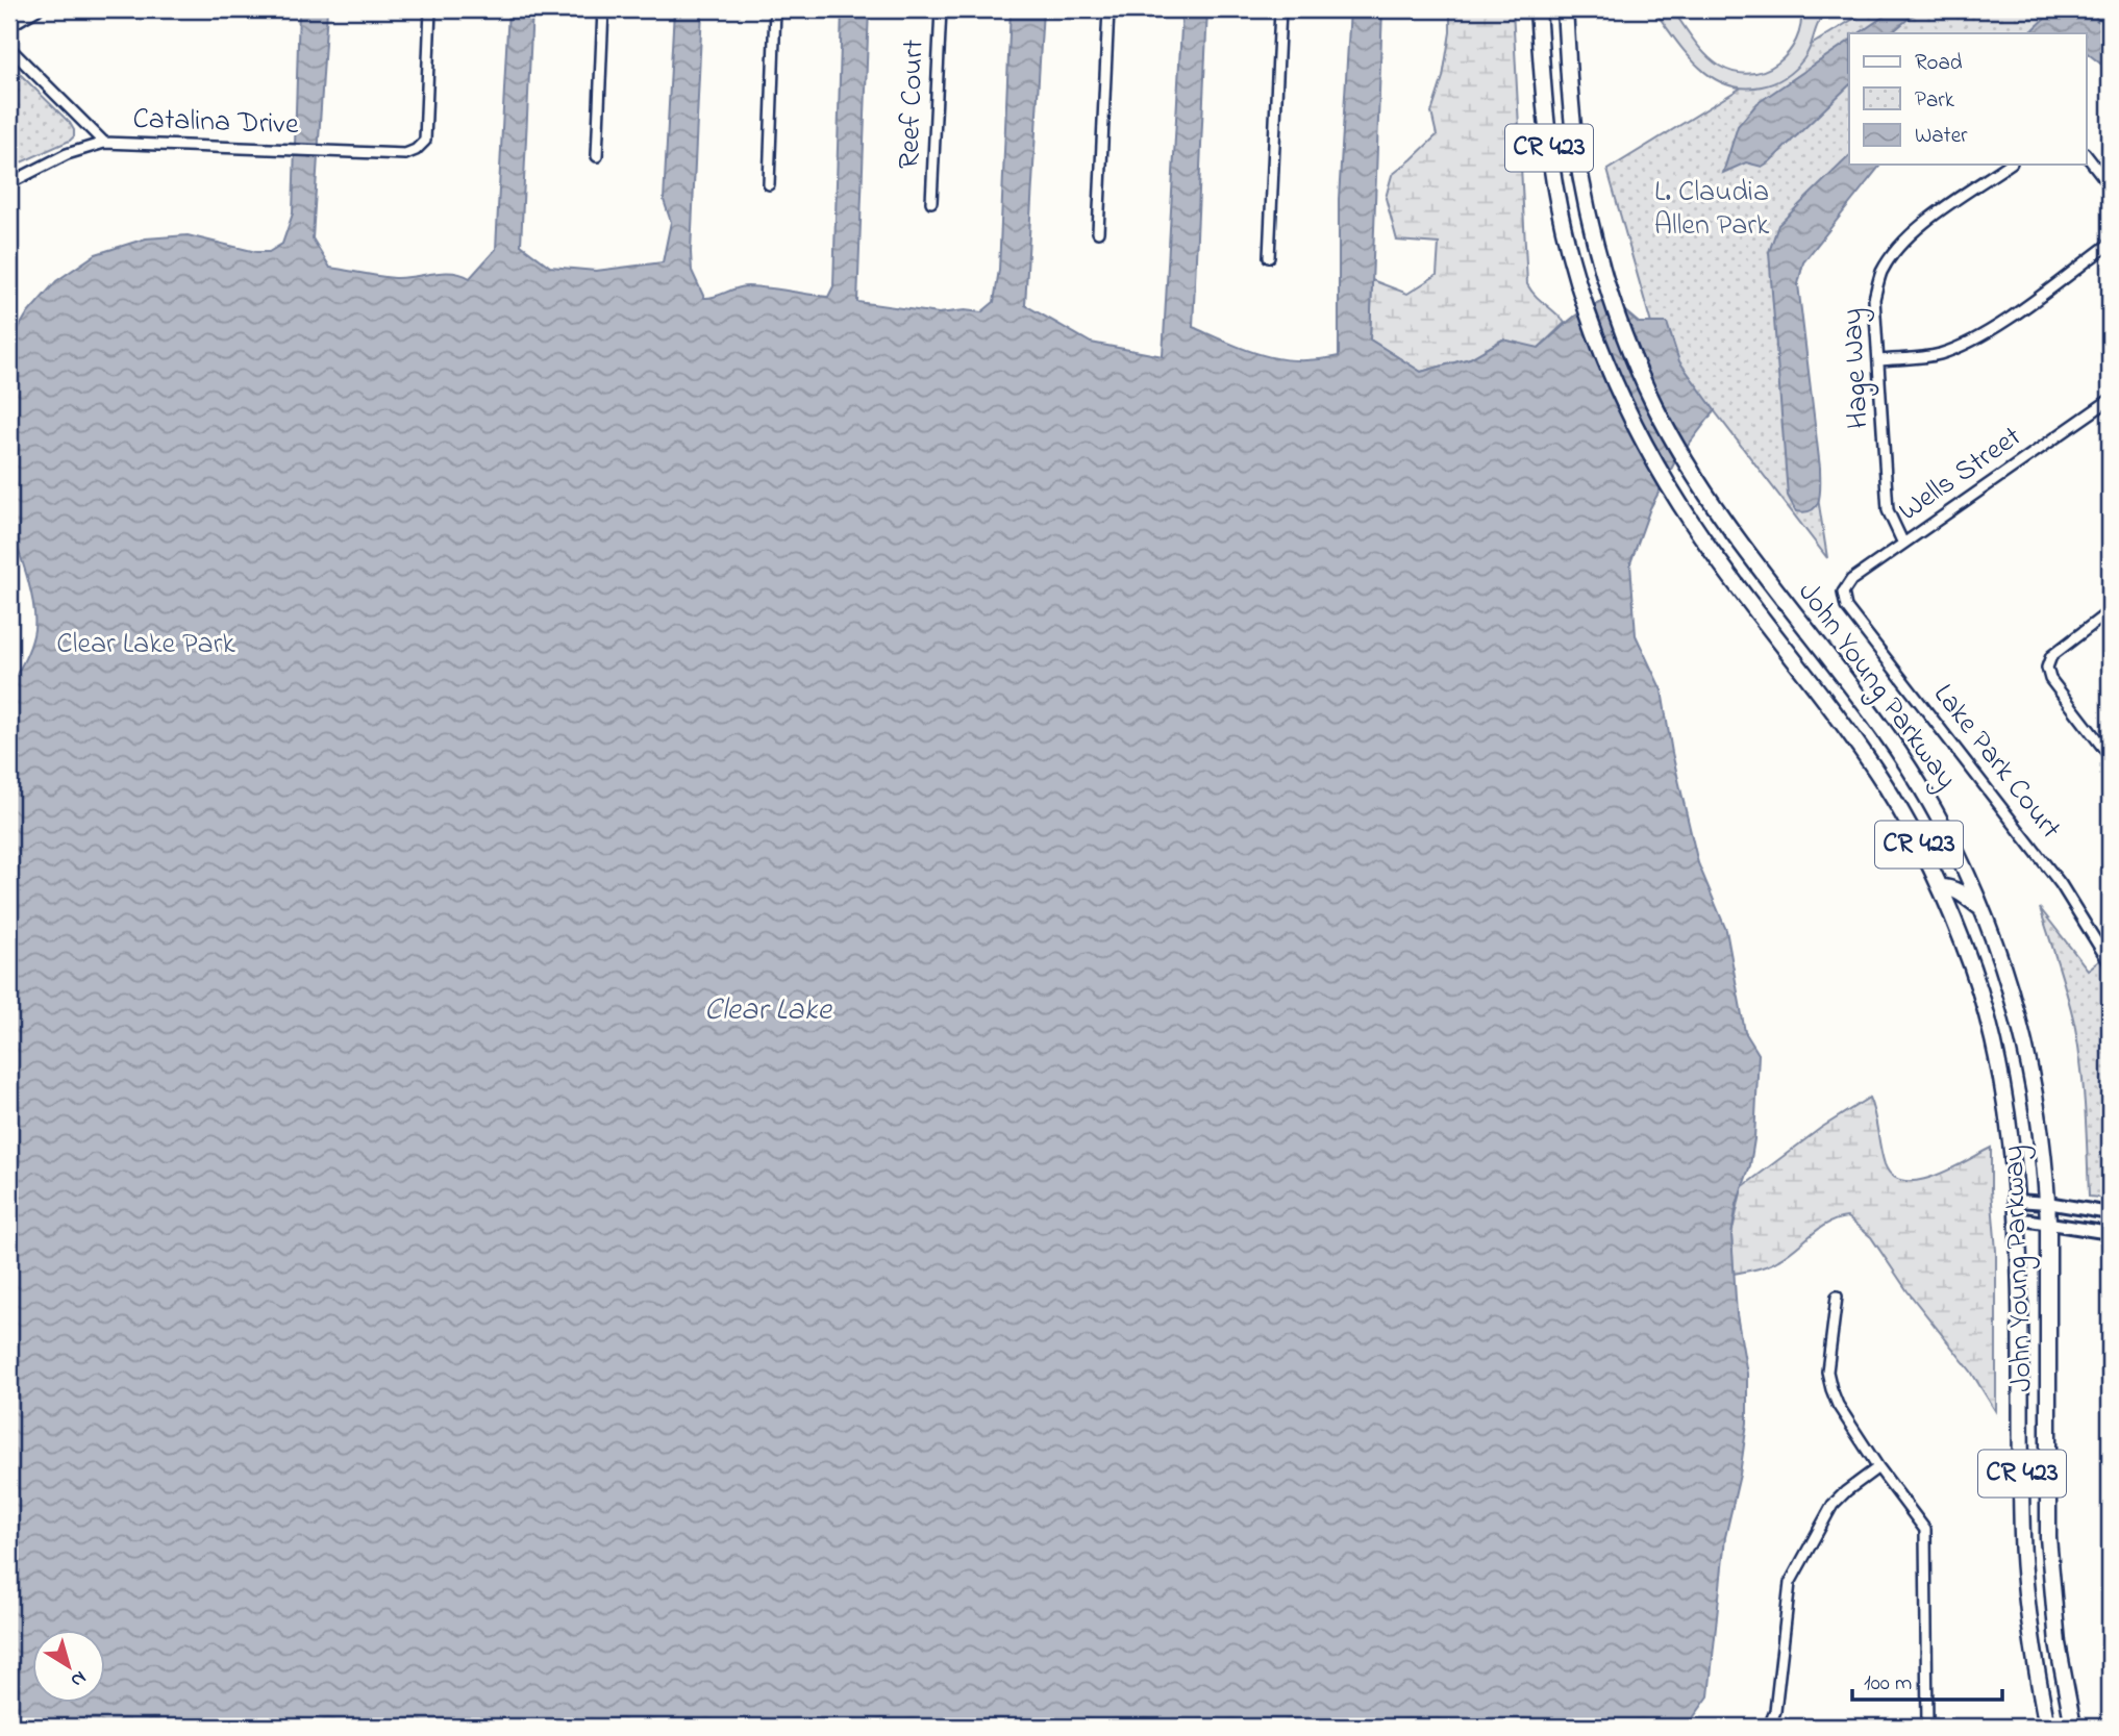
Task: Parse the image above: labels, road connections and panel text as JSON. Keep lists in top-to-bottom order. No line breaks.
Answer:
{"streets":{"main road":["CR 423","John Young Parkway"],"street":["Reef Court","Catalina Drive","Hage Way","Wells Street","Lake Park Court"]},"crossings":[["Hage Way","Wells Street"],["Wells Street","Lake Park Court"]],"water":["Clear Lake"],"parks":["L. Claudia Allen Park","Clear Lake Park"],"legend":["Road","Park","Water"],"scale_bar":"100 m","north":"bottom right"}
